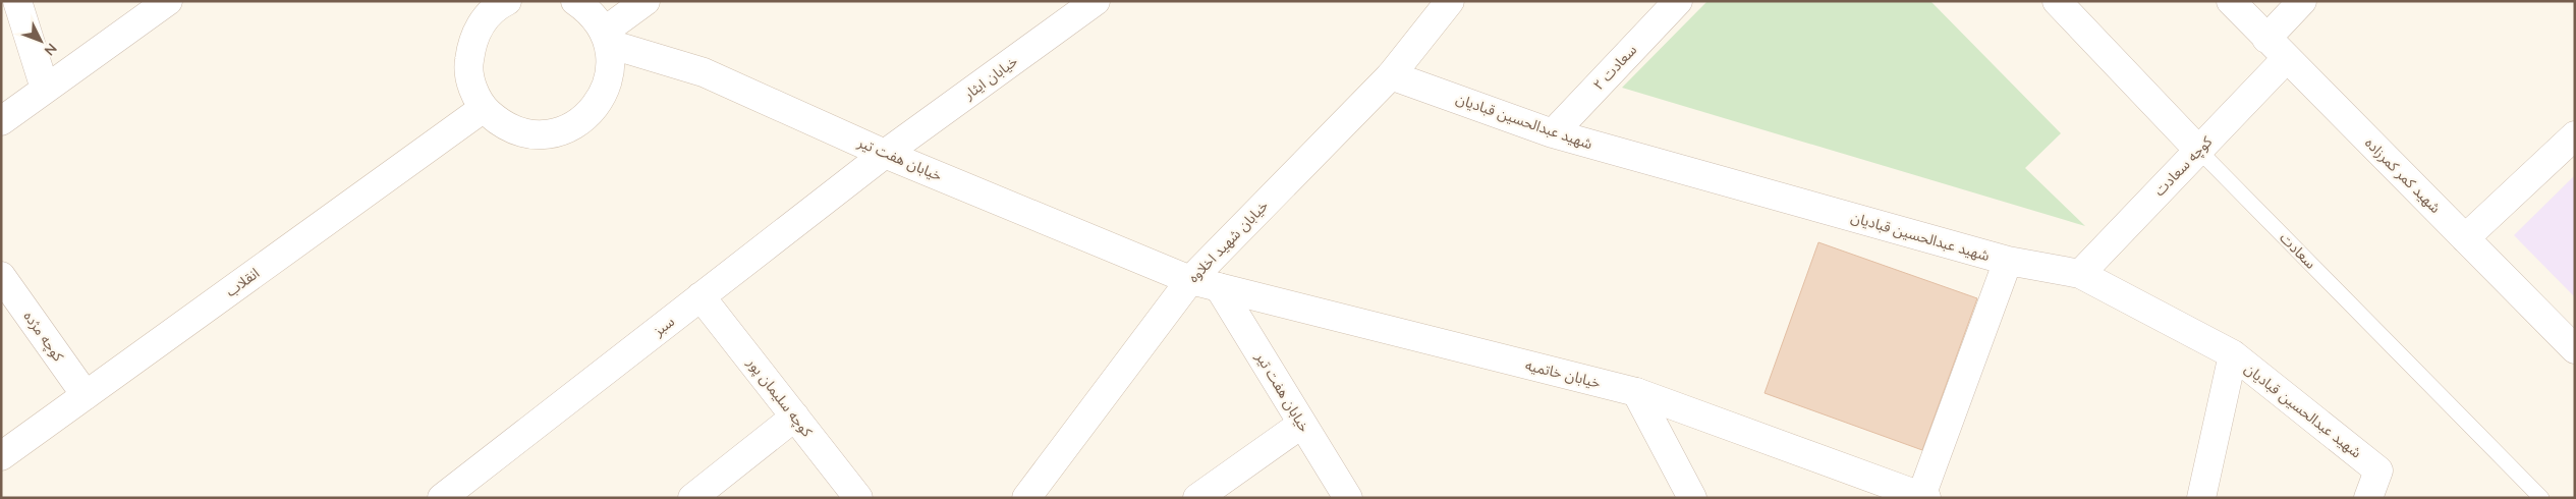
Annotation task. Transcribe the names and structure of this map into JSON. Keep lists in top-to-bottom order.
{
  "streets": {
    "street": [
      "سعادت ۲",
      "خیابان ایثار",
      "شهید عبدالحسین قبادیان",
      "خیابان هفت تیر",
      "کوچه سعادت",
      "شهید کمر کمرزاده",
      "خیابان شهید اخلاوه",
      "سعادت",
      "انقلاب",
      "سبز",
      "کوچه مژده",
      "خیابان خاتمیه",
      "کوچه سلیمان پور"
    ]
  },
  "crossings": [
    ["سعادت ۲", "شهید عبدالحسین قبادیان"],
    ["خیابان ایثار", "خیابان هفت تیر"],
    ["خیابان ایثار", "سبز"],
    ["شهید عبدالحسین قبادیان", "کوچه سعادت"],
    ["شهید عبدالحسین قبادیان", "خیابان شهید اخلاوه"],
    ["خیابان هفت تیر", "خیابان شهید اخلاوه"],
    ["خیابان هفت تیر", "سبز"],
    ["خیابان هفت تیر", "خیابان خاتمیه"],
    ["کوچه سعادت", "شهید کمر کمرزاده"],
    ["کوچه سعادت", "سعادت"],
    ["خیابان شهید اخلاوه", "خیابان خاتمیه"],
    ["انقلاب", "کوچه مژده"],
    ["سبز", "کوچه سلیمان پور"]
  ],
  "north": "bottom right"
}
